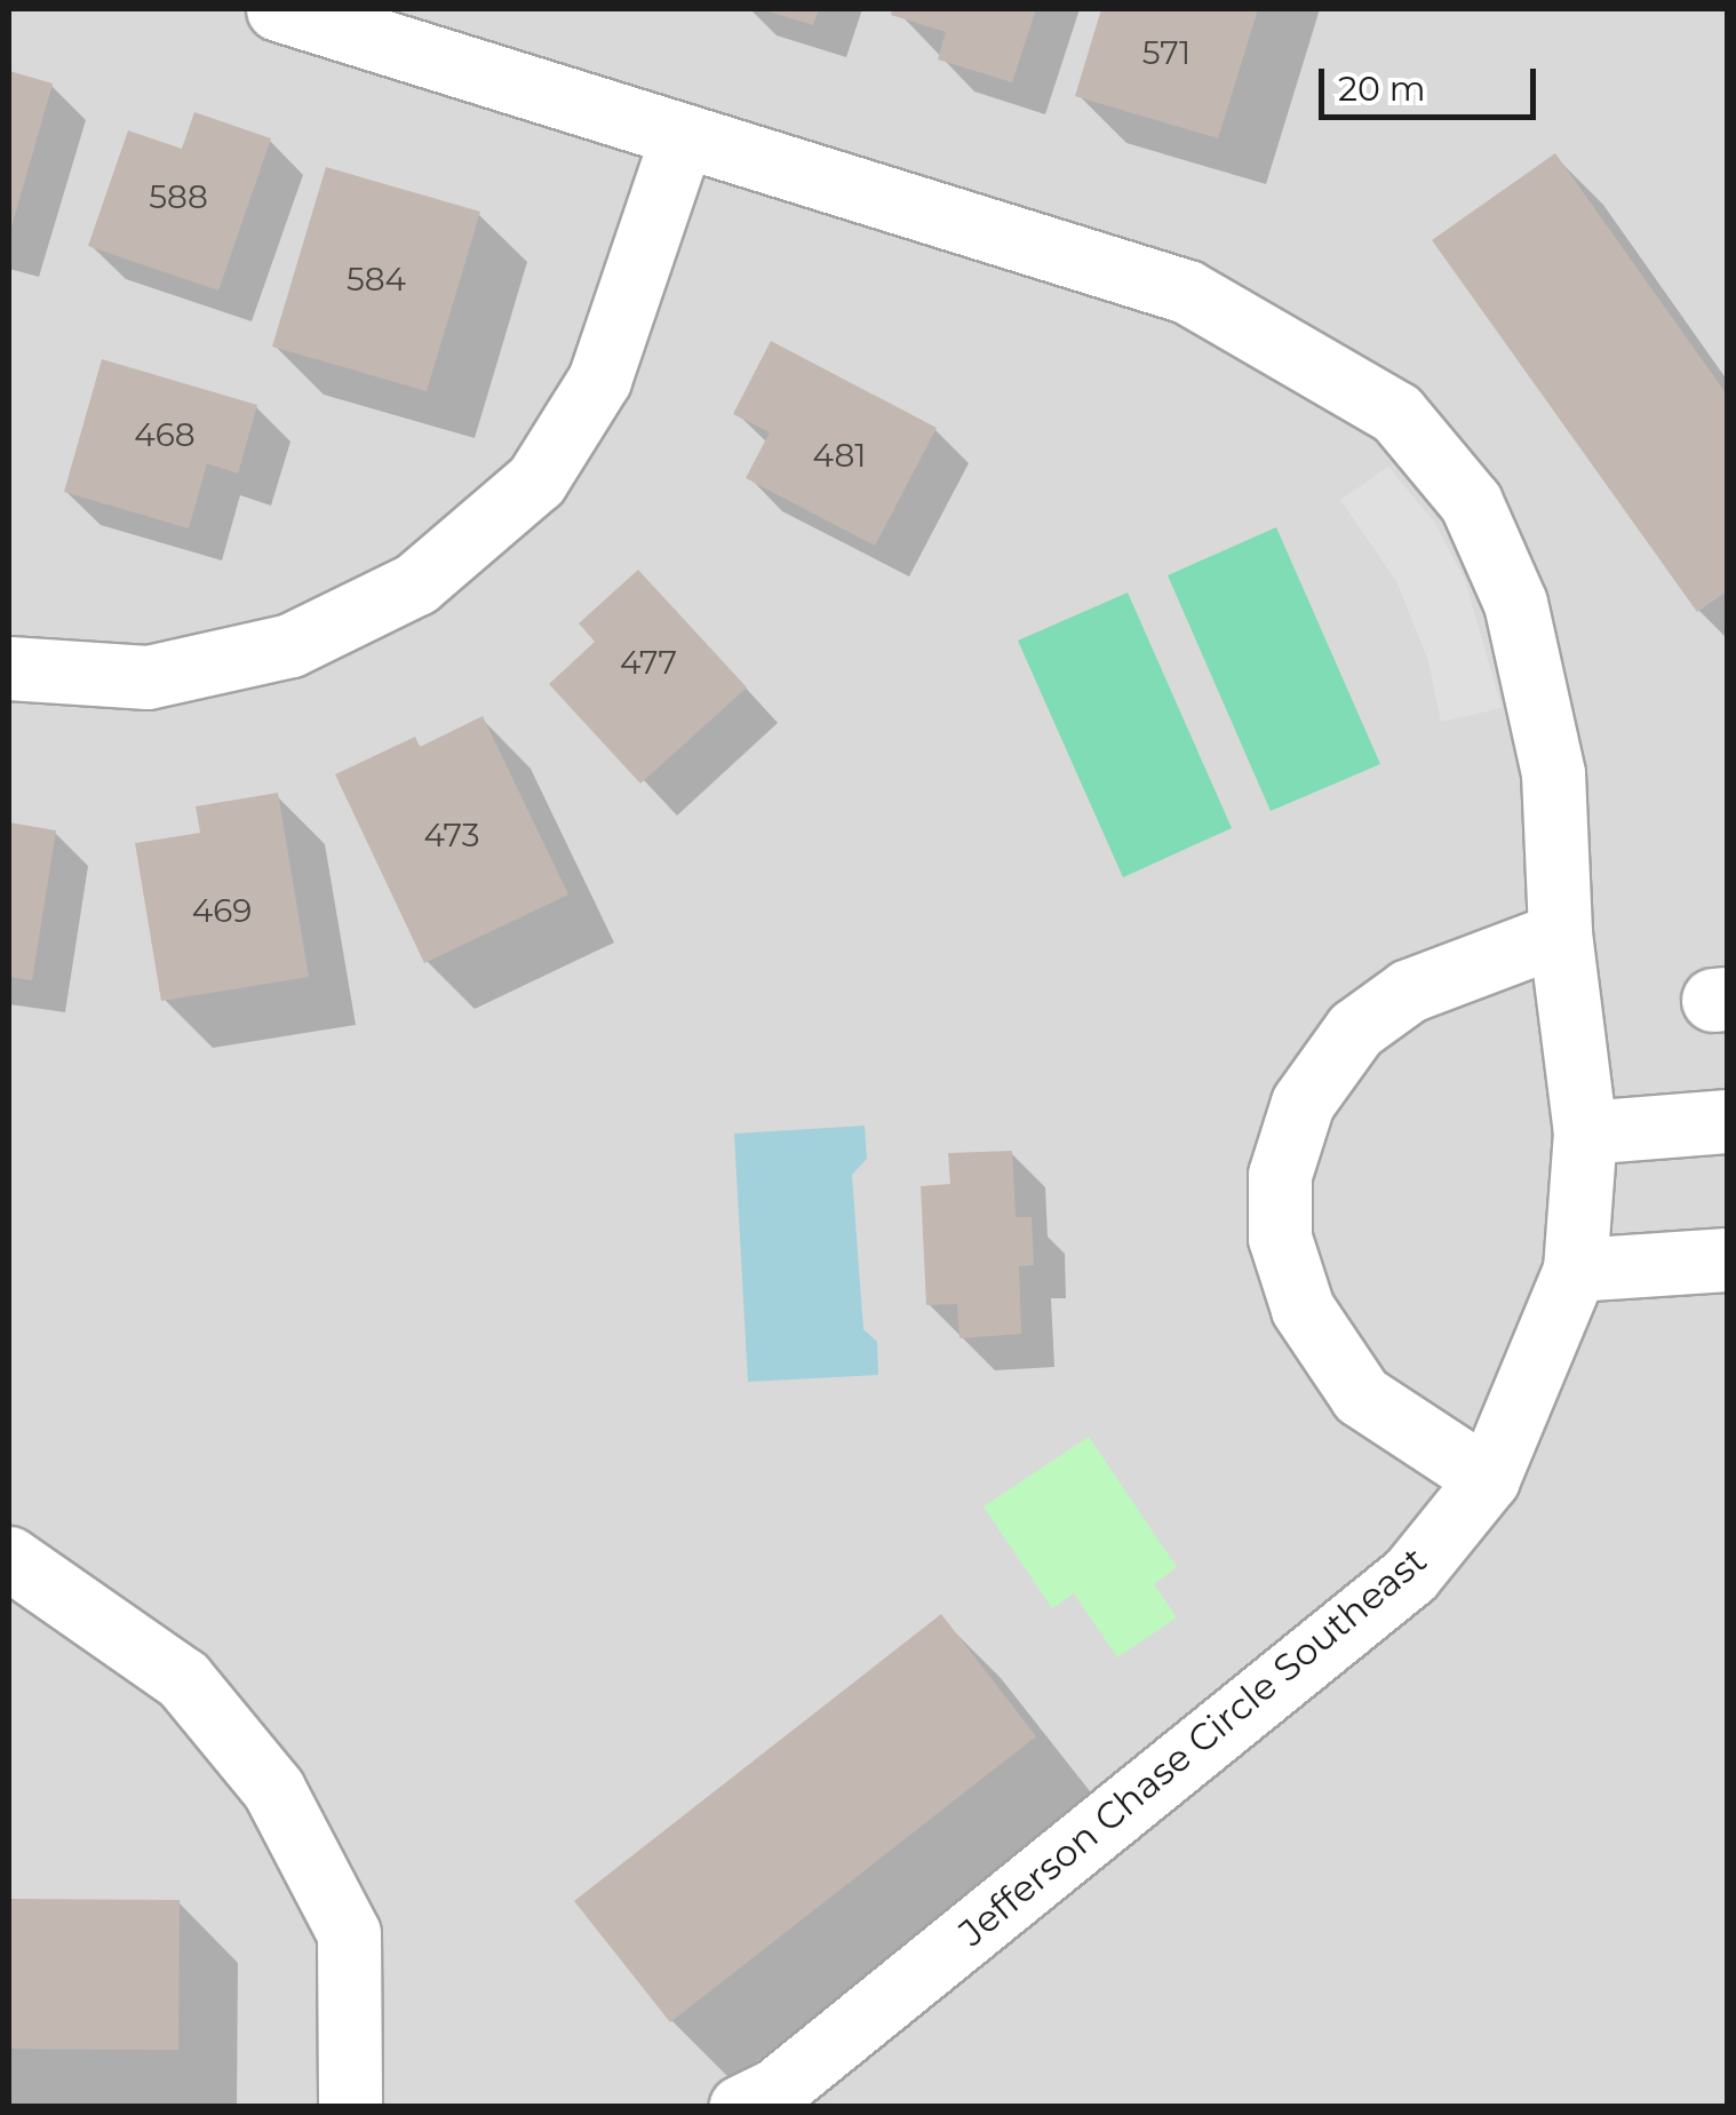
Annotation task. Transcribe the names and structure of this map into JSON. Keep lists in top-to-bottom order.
{
  "streets": {
    "street": ["Jefferson Chase Circle Southeast"]
  },
  "house_numbers": [
    "571",
    "588",
    "584",
    "468",
    "481",
    "477",
    "473",
    "469"
  ],
  "scale_bar": "20 m"
}
